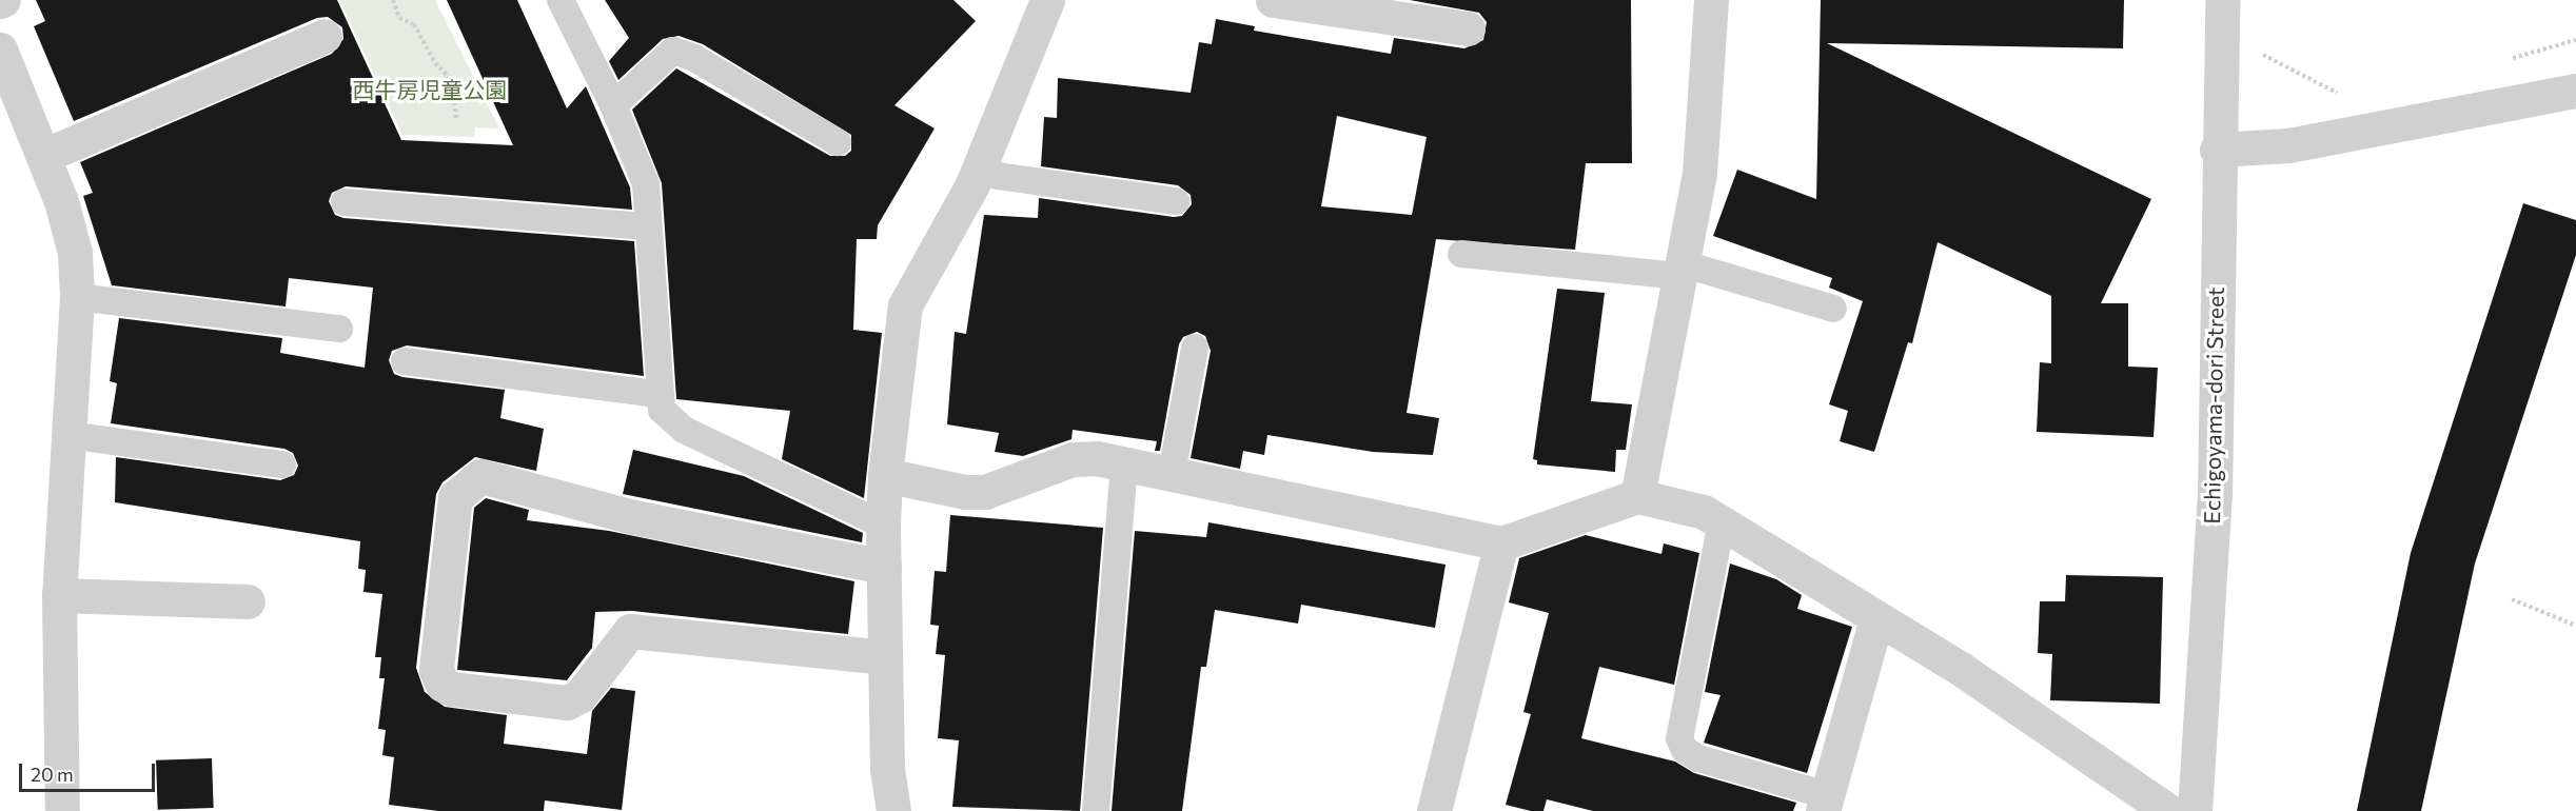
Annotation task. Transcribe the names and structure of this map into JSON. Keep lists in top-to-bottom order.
{
  "streets": {
    "street": ["Echigoyama-dori Street"]
  },
  "parks": ["西牛房児童公園"],
  "scale_bar": "20 m"
}
